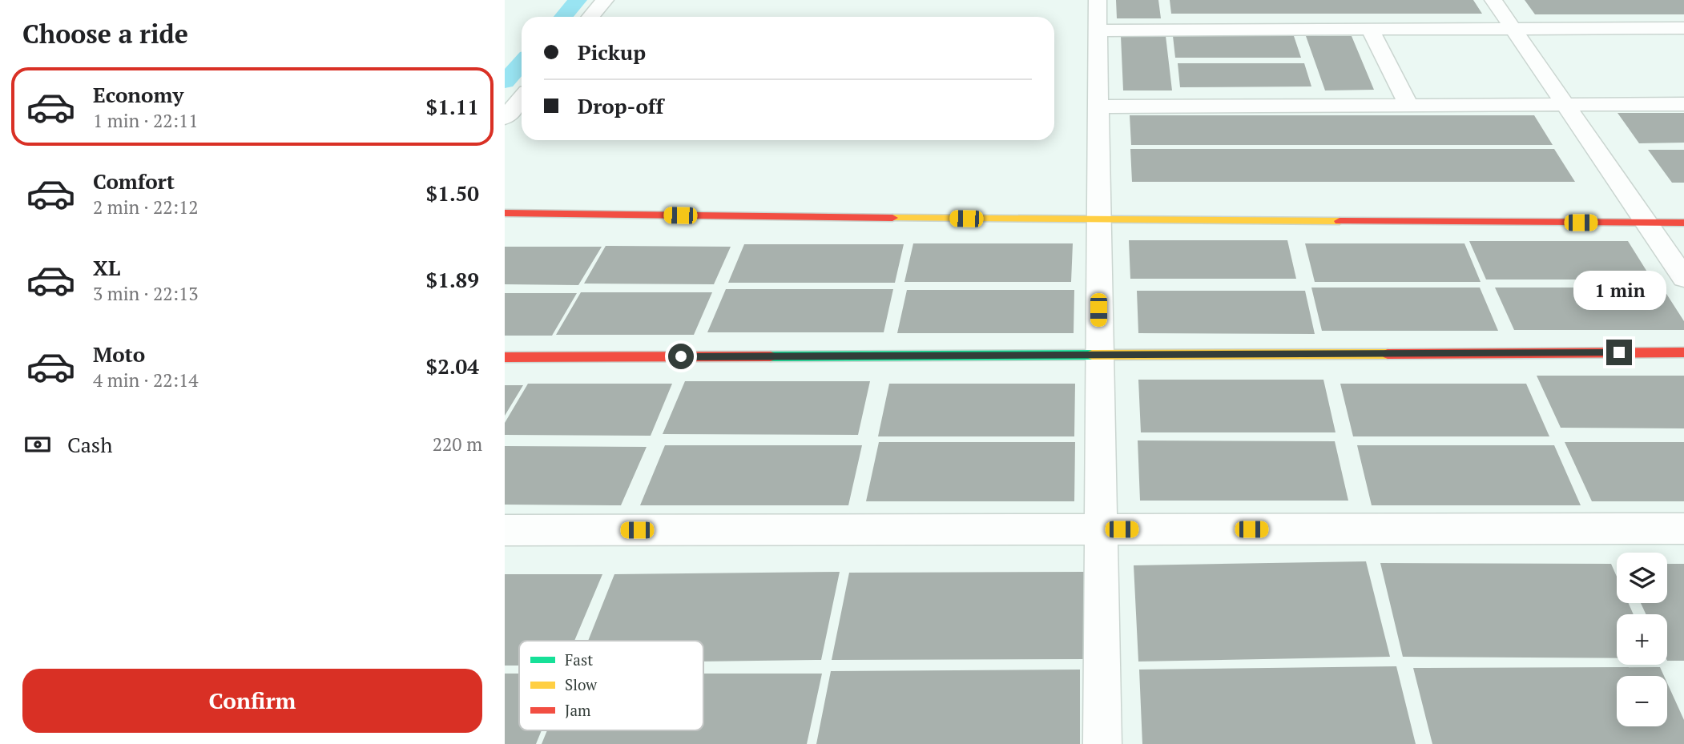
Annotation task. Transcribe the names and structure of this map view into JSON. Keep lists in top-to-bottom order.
{
  "legend": ["Fast", "Slow", "Jam"],
  "page": {
    "heading": "Choose a ride",
    "banner": ["Pickup", "Drop-off"],
    "list": [
      {
        "name": "Economy",
        "note": "1 min · 22:11",
        "value": "$1.11"
      },
      {
        "name": "Comfort",
        "note": "2 min · 22:12",
        "value": "$1.50"
      },
      {
        "name": "XL",
        "note": "3 min · 22:13",
        "value": "$1.89"
      },
      {
        "name": "Moto",
        "note": "4 min · 22:14",
        "value": "$2.04"
      }
    ],
    "bubble": "1 min",
    "pay": ["Cash", "220 m"],
    "map_buttons": ["+", "−"],
    "buttons": "Confirm"
  }
}
